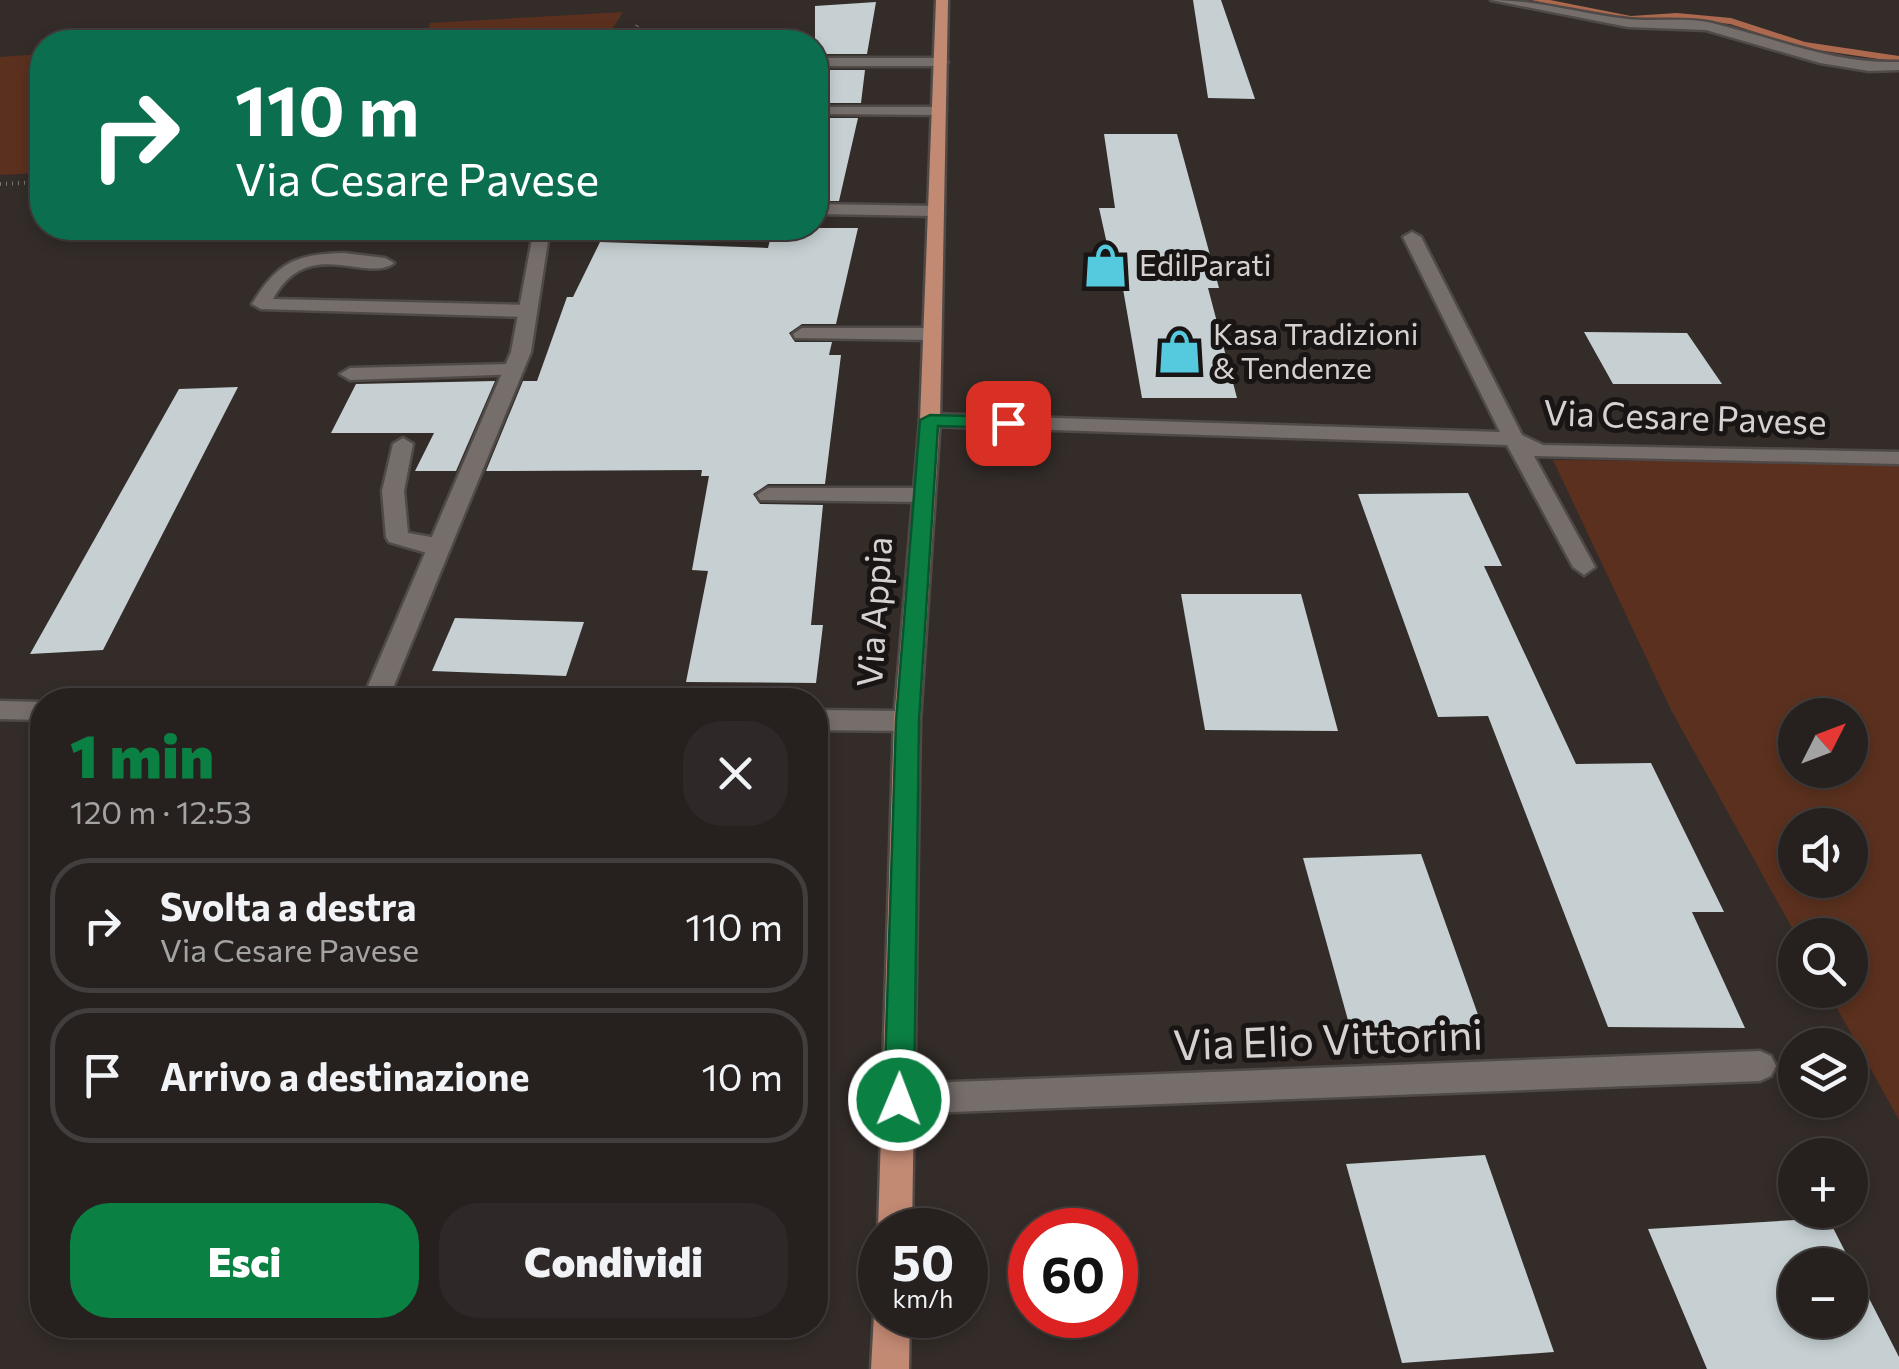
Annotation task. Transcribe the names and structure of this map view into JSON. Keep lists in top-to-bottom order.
{
  "streets": {
    "main road": ["Via Appia"],
    "street": ["Via Cesare Pavese", "Via Elio Vittorini"]
  },
  "crossings": [
    ["Via Cesare Pavese", "Via Appia"],
    ["Via Appia", "Via Elio Vittorini"]
  ],
  "places": {
    "shop": ["EdilParati", "Kasa Tradizioni & Tendenze"]
  },
  "north": "top right",
  "page": {
    "turn": ["110 m", "Via Cesare Pavese"],
    "heading": ["1 min", "120 m · 12:53"],
    "map_buttons": ["+", "−"],
    "list": [
      {
        "name": "Svolta a destra",
        "note": "Via Cesare Pavese",
        "value": "110 m"
      },
      {
        "name": "Arrivo a destinazione",
        "value": "10 m"
      }
    ],
    "buttons": ["Esci", "Condividi"],
    "speed": "50 km/h",
    "limit": "60"
  }
}
